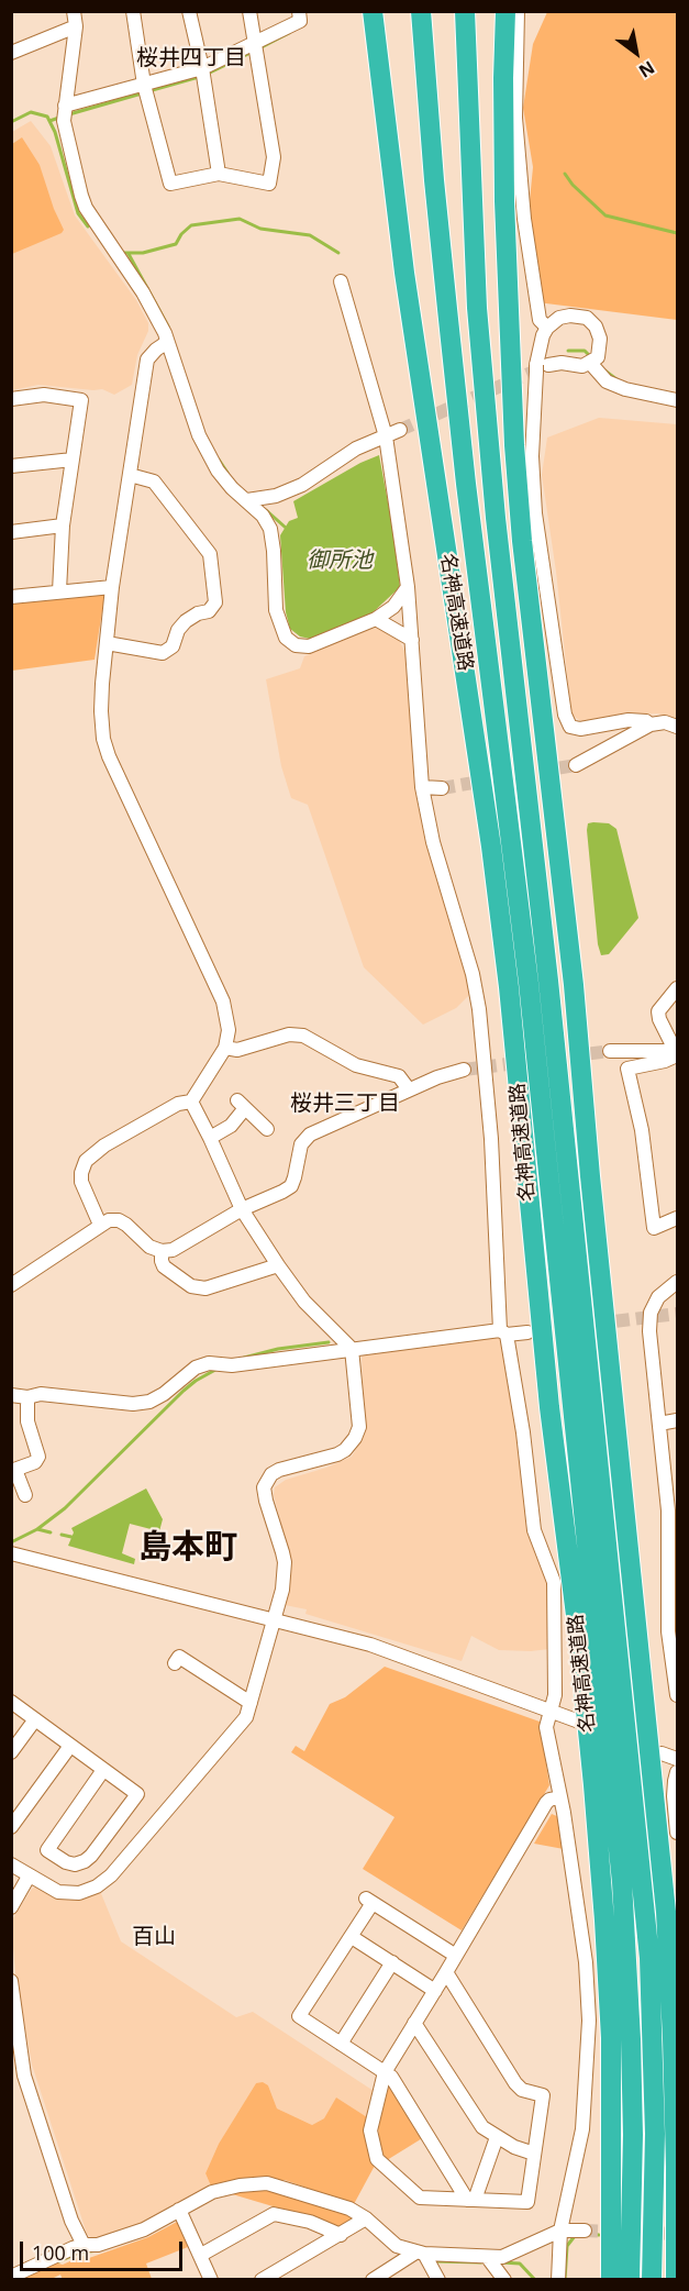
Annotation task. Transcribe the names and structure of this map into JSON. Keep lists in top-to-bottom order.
{
  "streets": {
    "highway": ["名神高速道路"]
  },
  "districts": [
    "桜井四丁目",
    "桜井三丁目",
    "島本町",
    "百山"
  ],
  "water": ["御所池"],
  "scale_bar": "100 m",
  "north": "bottom right"
}
